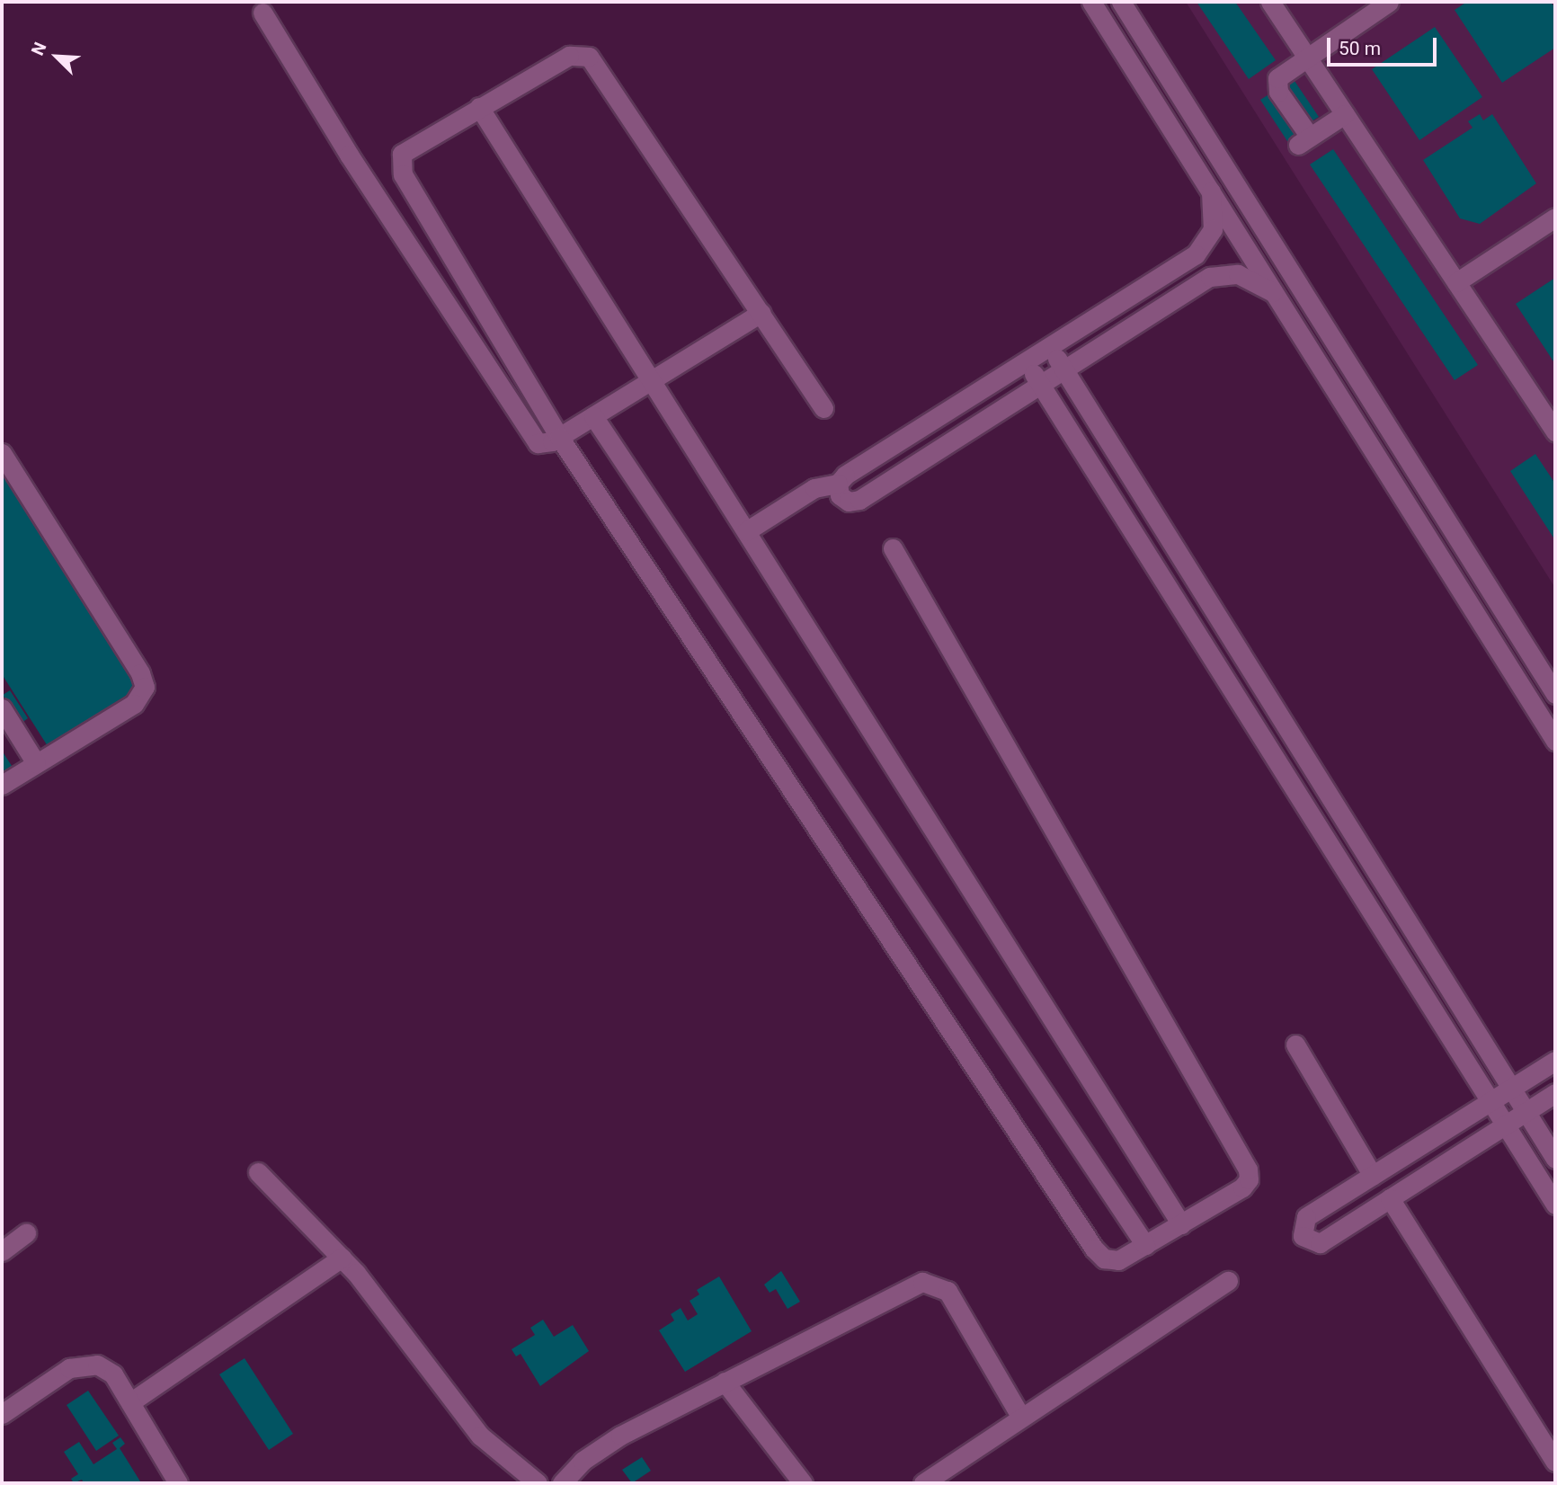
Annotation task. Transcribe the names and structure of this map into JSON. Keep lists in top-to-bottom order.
{
  "scale_bar": "50 m",
  "north": "top left"
}
